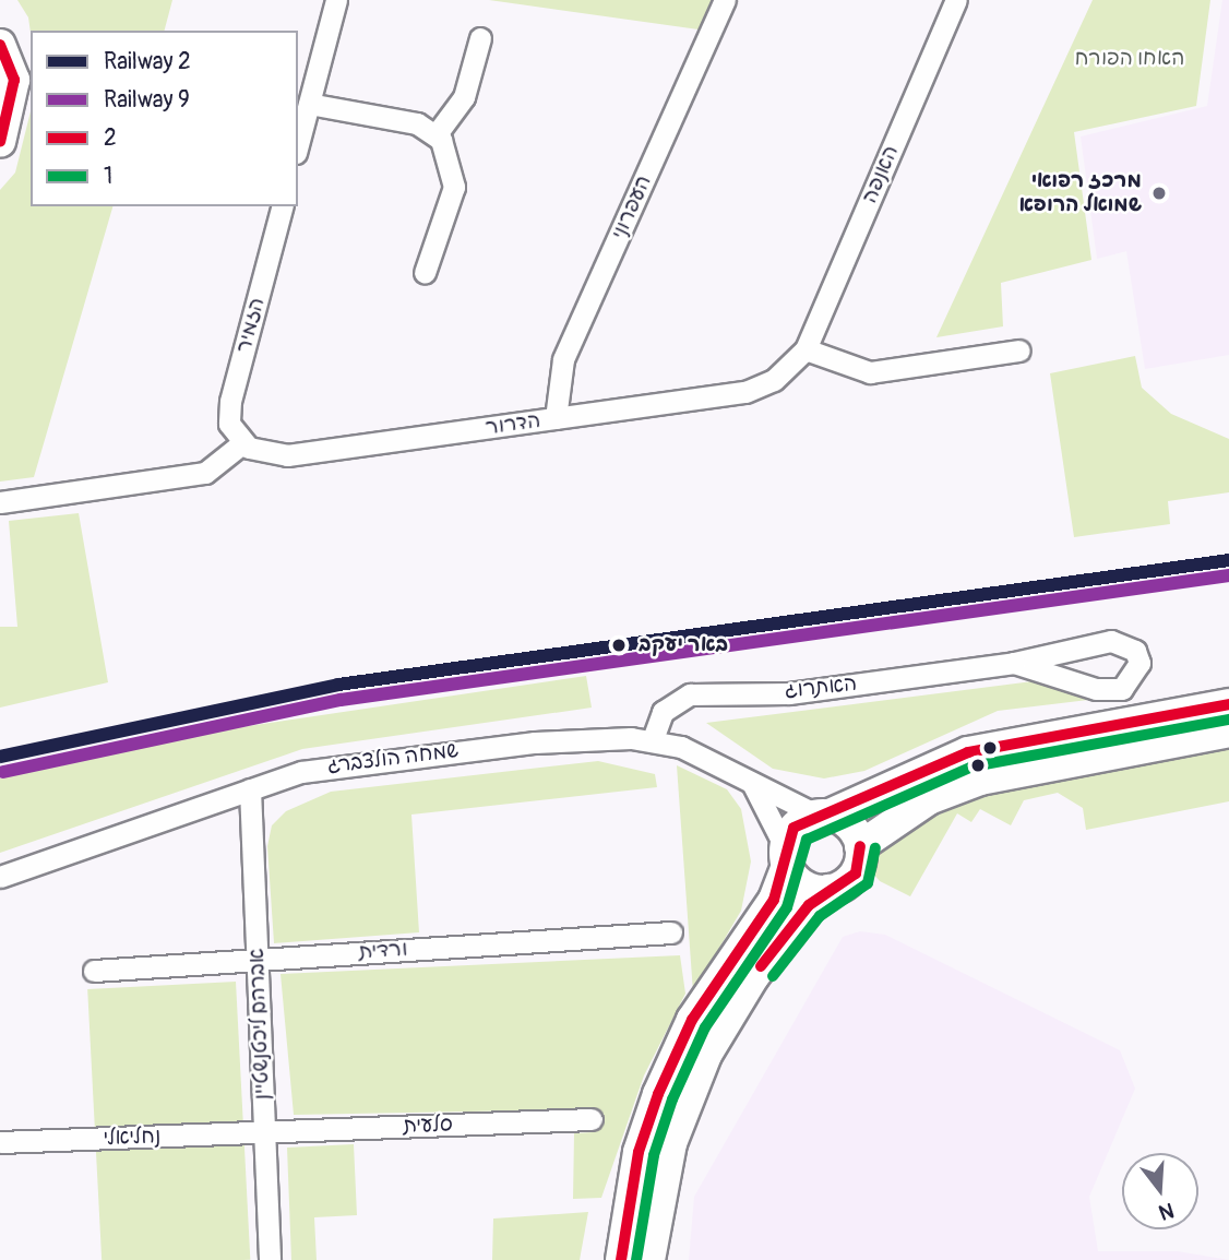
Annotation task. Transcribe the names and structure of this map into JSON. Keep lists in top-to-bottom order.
{
  "streets": {
    "street": [
      "האנפה",
      "העפרוני",
      "הזמיר",
      "הדרור",
      "האתרוג",
      "שמחה הולצברג",
      "ורדית",
      "אברהם ליכטנשטיין",
      "סלעית",
      "נחליאלי"
    ]
  },
  "crossings": [
    ["האנפה", "הדרור"],
    ["העפרוני", "הדרור"],
    ["הזמיר", "הדרור"],
    ["האתרוג", "שמחה הולצברג"],
    ["שמחה הולצברג", "אברהם ליכטנשטיין"],
    ["ורדית", "אברהם ליכטנשטיין"],
    ["אברהם ליכטנשטיין", "סלעית"],
    ["אברהם ליכטנשטיין", "נחליאלי"],
    ["סלעית", "נחליאלי"]
  ],
  "parks": ["האחו הפורח"],
  "places": ["מרכז רפואי שמואל הרופא", "באר יעקב"],
  "lines": [
    "transit line 2",
    "rail line 2",
    "rail line 9",
    "transit line 1"
  ],
  "legend": [
    "Railway 2",
    "Railway 9",
    "2",
    "1"
  ],
  "north": "bottom"
}
